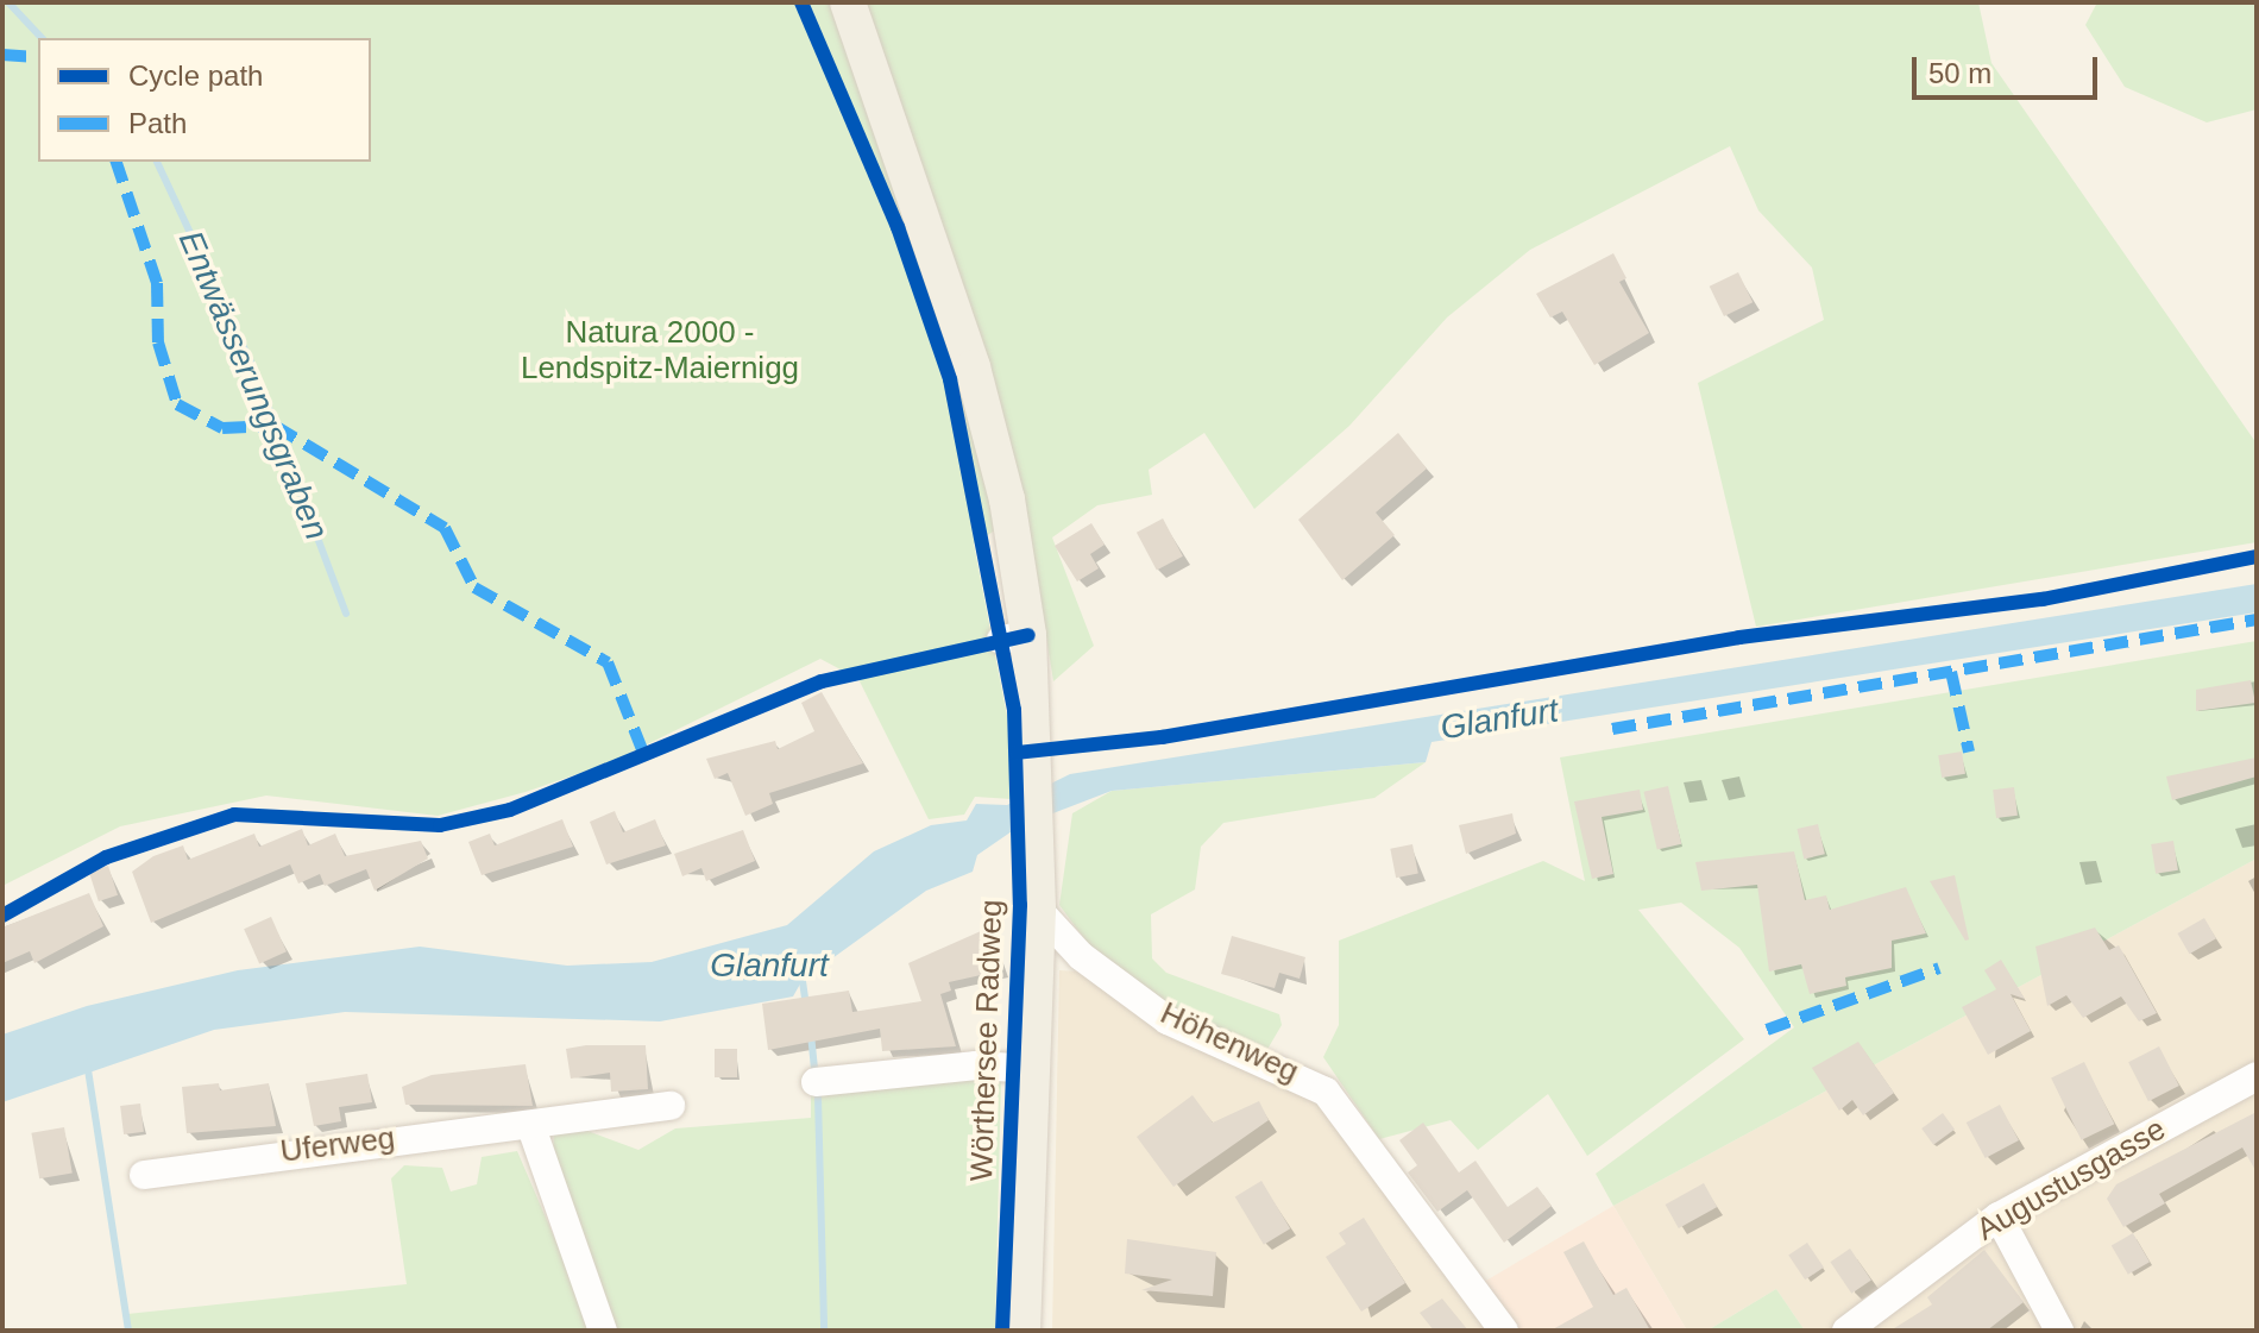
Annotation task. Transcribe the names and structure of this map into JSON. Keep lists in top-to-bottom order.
{
  "streets": {
    "street": ["Höhenweg", "Uferweg", "Augustusgasse"],
    "cycle path": ["Wörthersee Radweg"]
  },
  "water": ["Entwässerungsgraben", "Glanfurt"],
  "parks": ["Natura 2000 - Lendspitz-Maiernigg"],
  "legend": ["Cycle path", "Path"],
  "scale_bar": "50 m"
}
